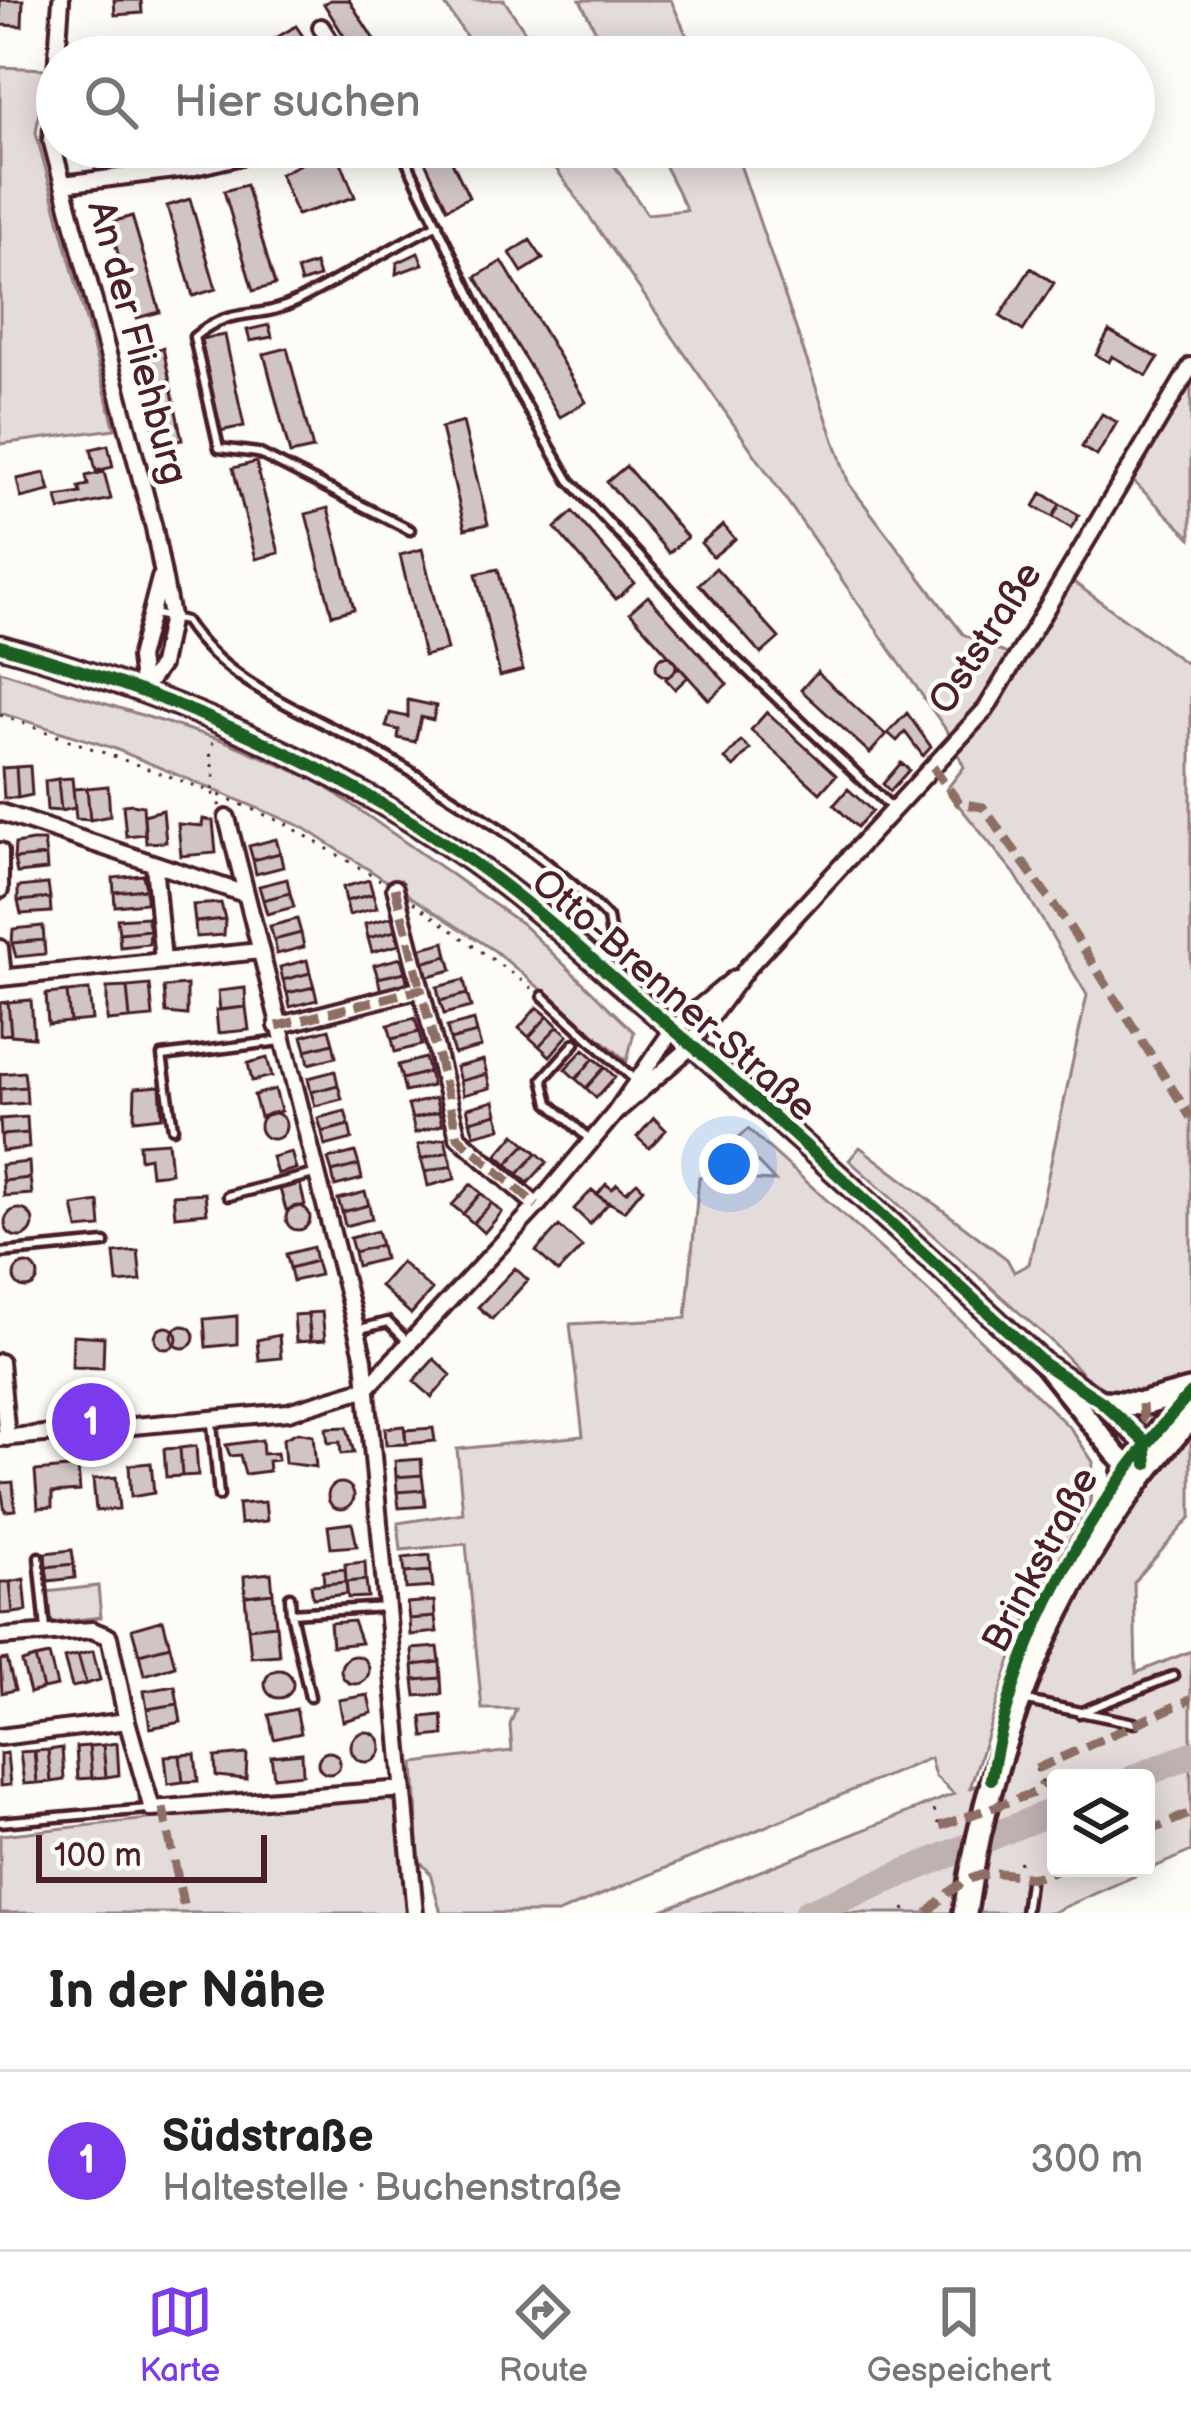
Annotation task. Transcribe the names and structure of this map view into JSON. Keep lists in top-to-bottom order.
{
  "streets": {
    "main road": ["Otto-Brenner-Straße", "Brinkstraße"],
    "street": ["An der Fliehburg", "Oststraße"]
  },
  "crossings": [
    ["An der Fliehburg", "Otto-Brenner-Straße"],
    ["Oststraße", "Otto-Brenner-Straße"],
    ["Otto-Brenner-Straße", "Brinkstraße"]
  ],
  "scale_bar": "100 m",
  "page": {
    "search": "Hier suchen",
    "pins": "1",
    "scale": "100 m",
    "heading": "In der Nähe",
    "list": [
      {
        "mark": "1",
        "name": "Südstraße",
        "note": "Haltestelle · Buchenstraße",
        "value": "300 m"
      }
    ],
    "nav": ["Karte", "Route", "Gespeichert"]
  }
}
